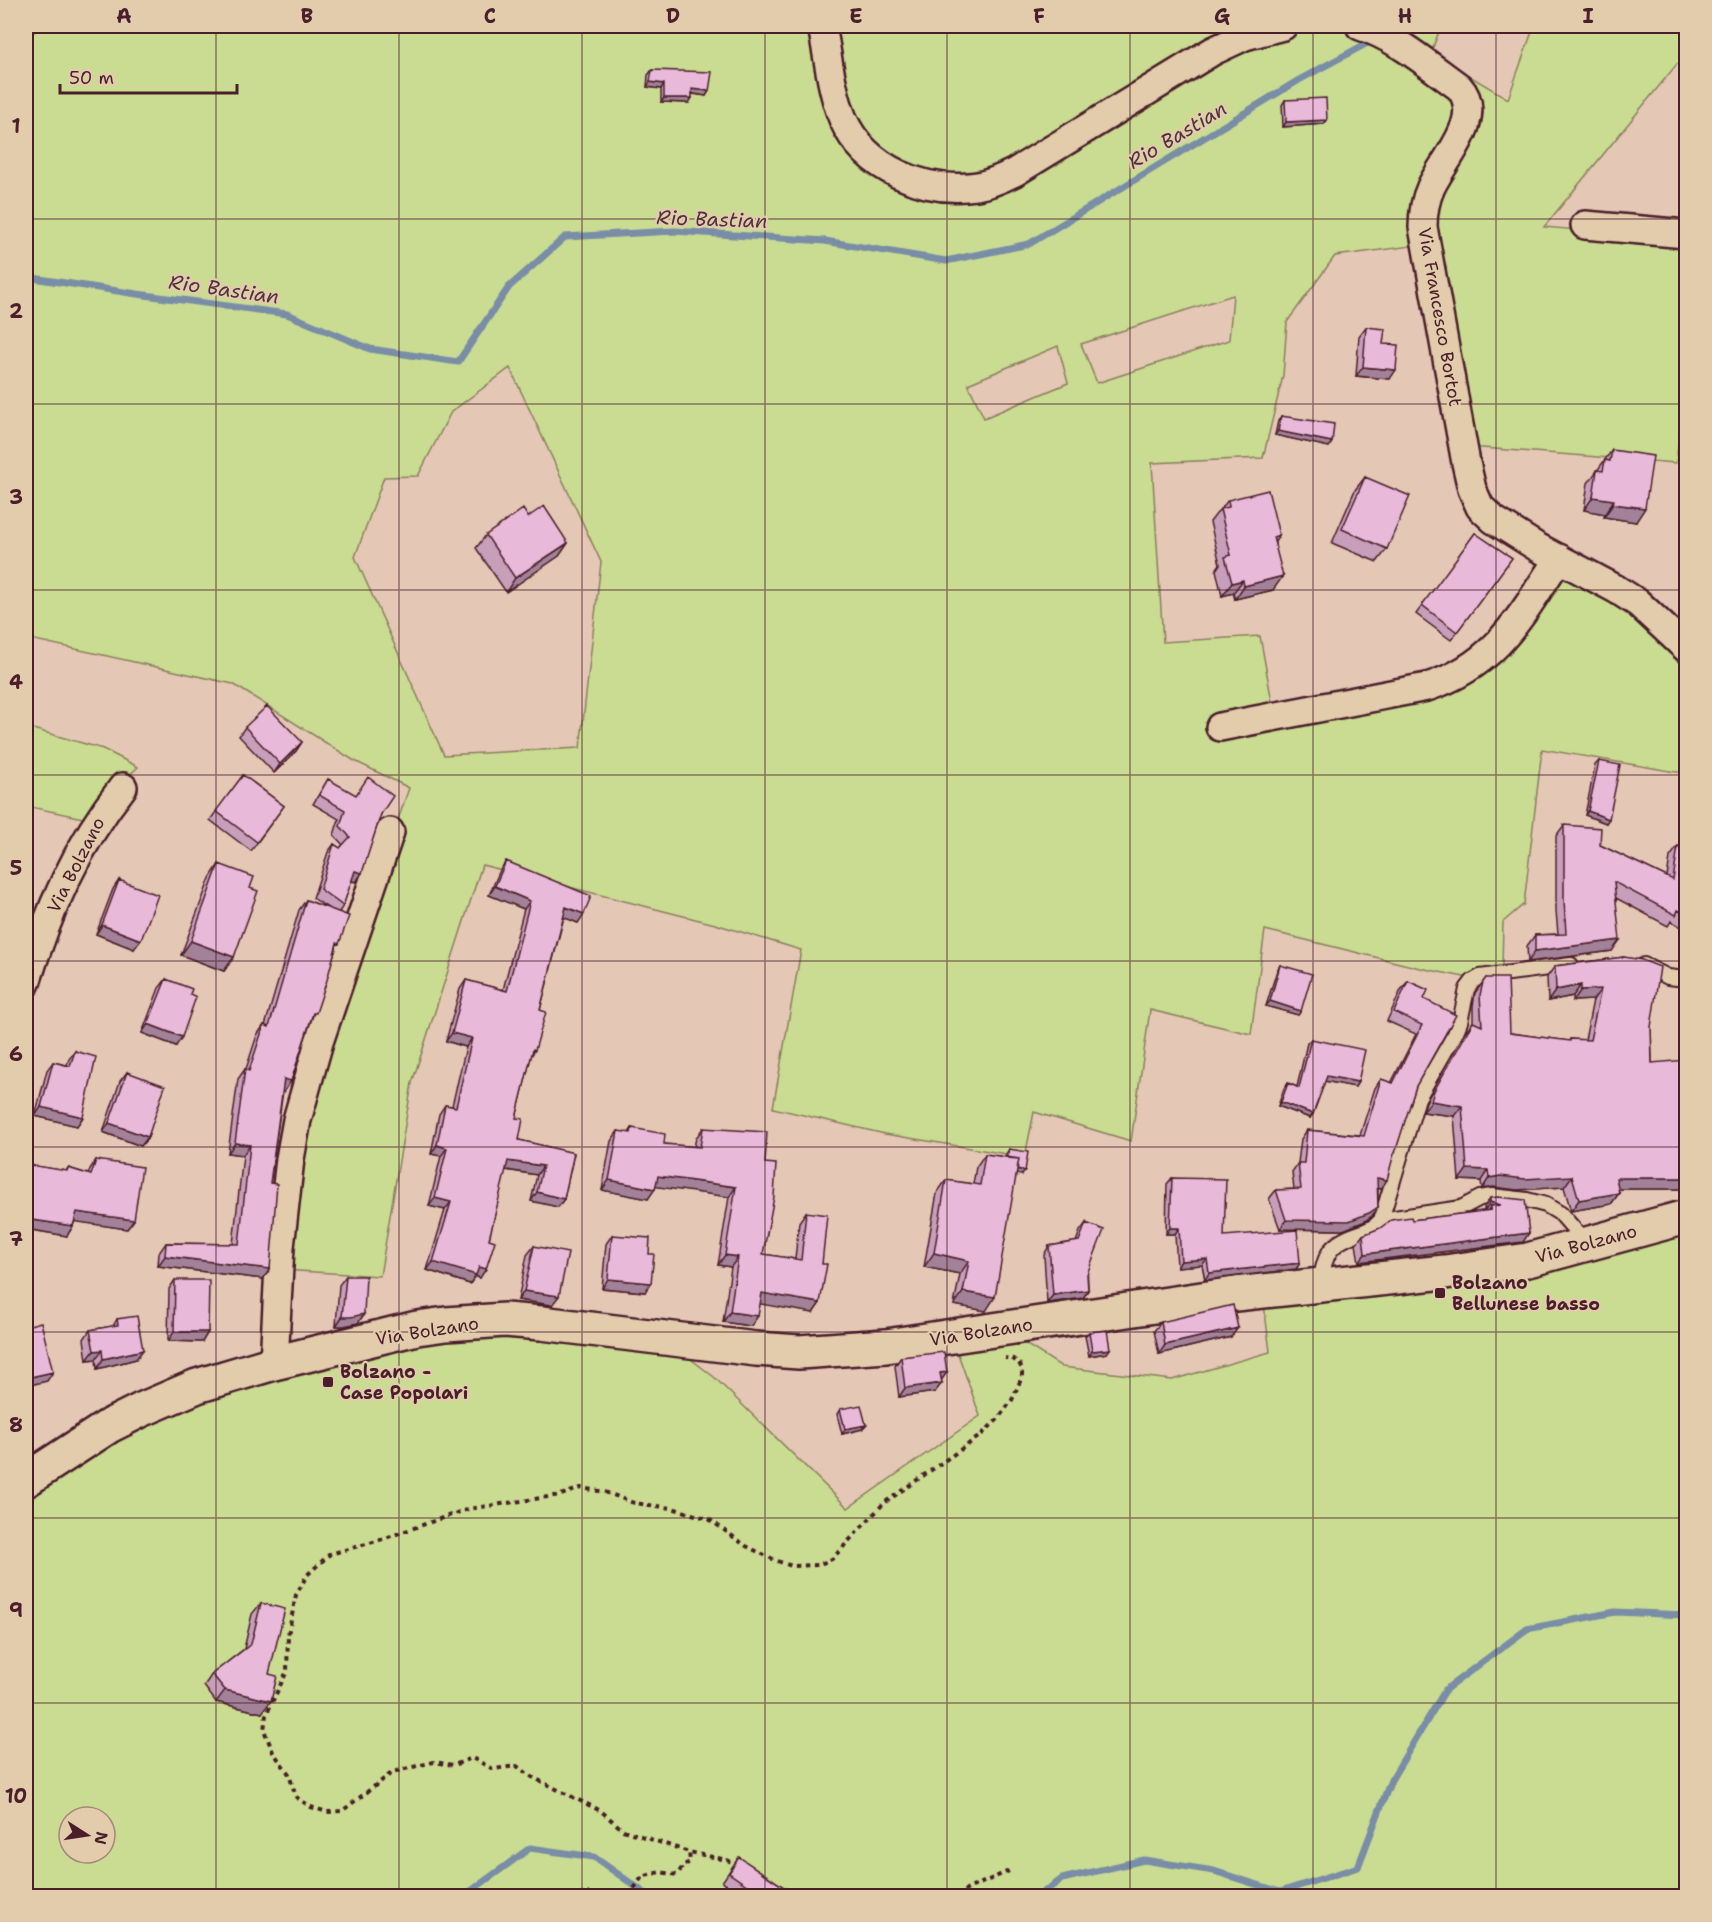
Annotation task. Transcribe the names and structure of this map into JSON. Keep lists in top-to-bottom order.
{
  "streets": {
    "street": ["Via Francesco Bortot", "Via Bolzano"]
  },
  "water": ["Rio Bastian"],
  "places": {
    "transit": ["Bolzano Bellunese basso", "Bolzano - Case Popolari"]
  },
  "scale_bar": "50 m",
  "north": "right",
  "grid": {
    "columns": [
      "A",
      "B",
      "C",
      "D",
      "E",
      "F",
      "G",
      "H",
      "I"
    ],
    "rows": [
      "1",
      "2",
      "3",
      "4",
      "5",
      "6",
      "7",
      "8",
      "9",
      "10"
    ]
  }
}
